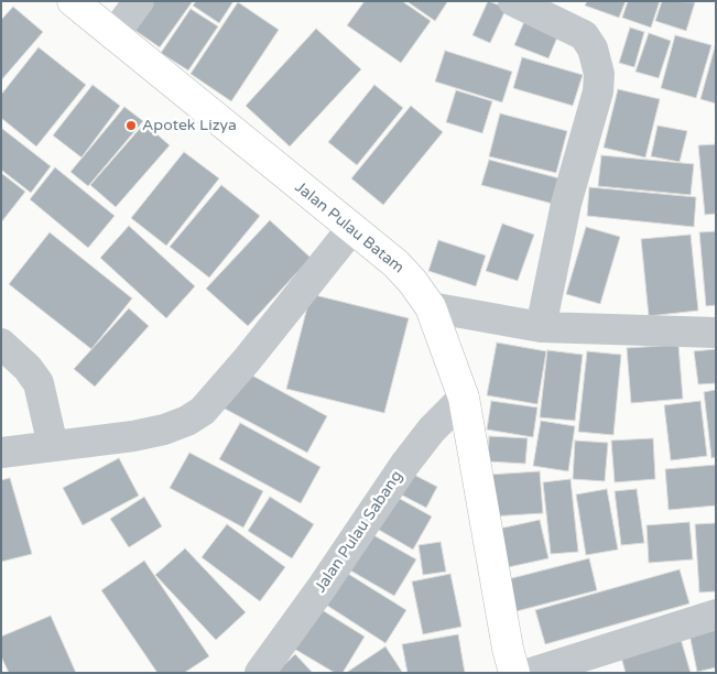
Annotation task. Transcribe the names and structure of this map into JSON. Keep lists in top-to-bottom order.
{
  "streets": {
    "highway": ["Jalan Pulau Batam"],
    "street": ["Jalan Pulau Sabang"]
  },
  "crossings": [
    ["Jalan Pulau Batam", "Jalan Pulau Sabang"]
  ],
  "places": ["Apotek Lizya"]
}
